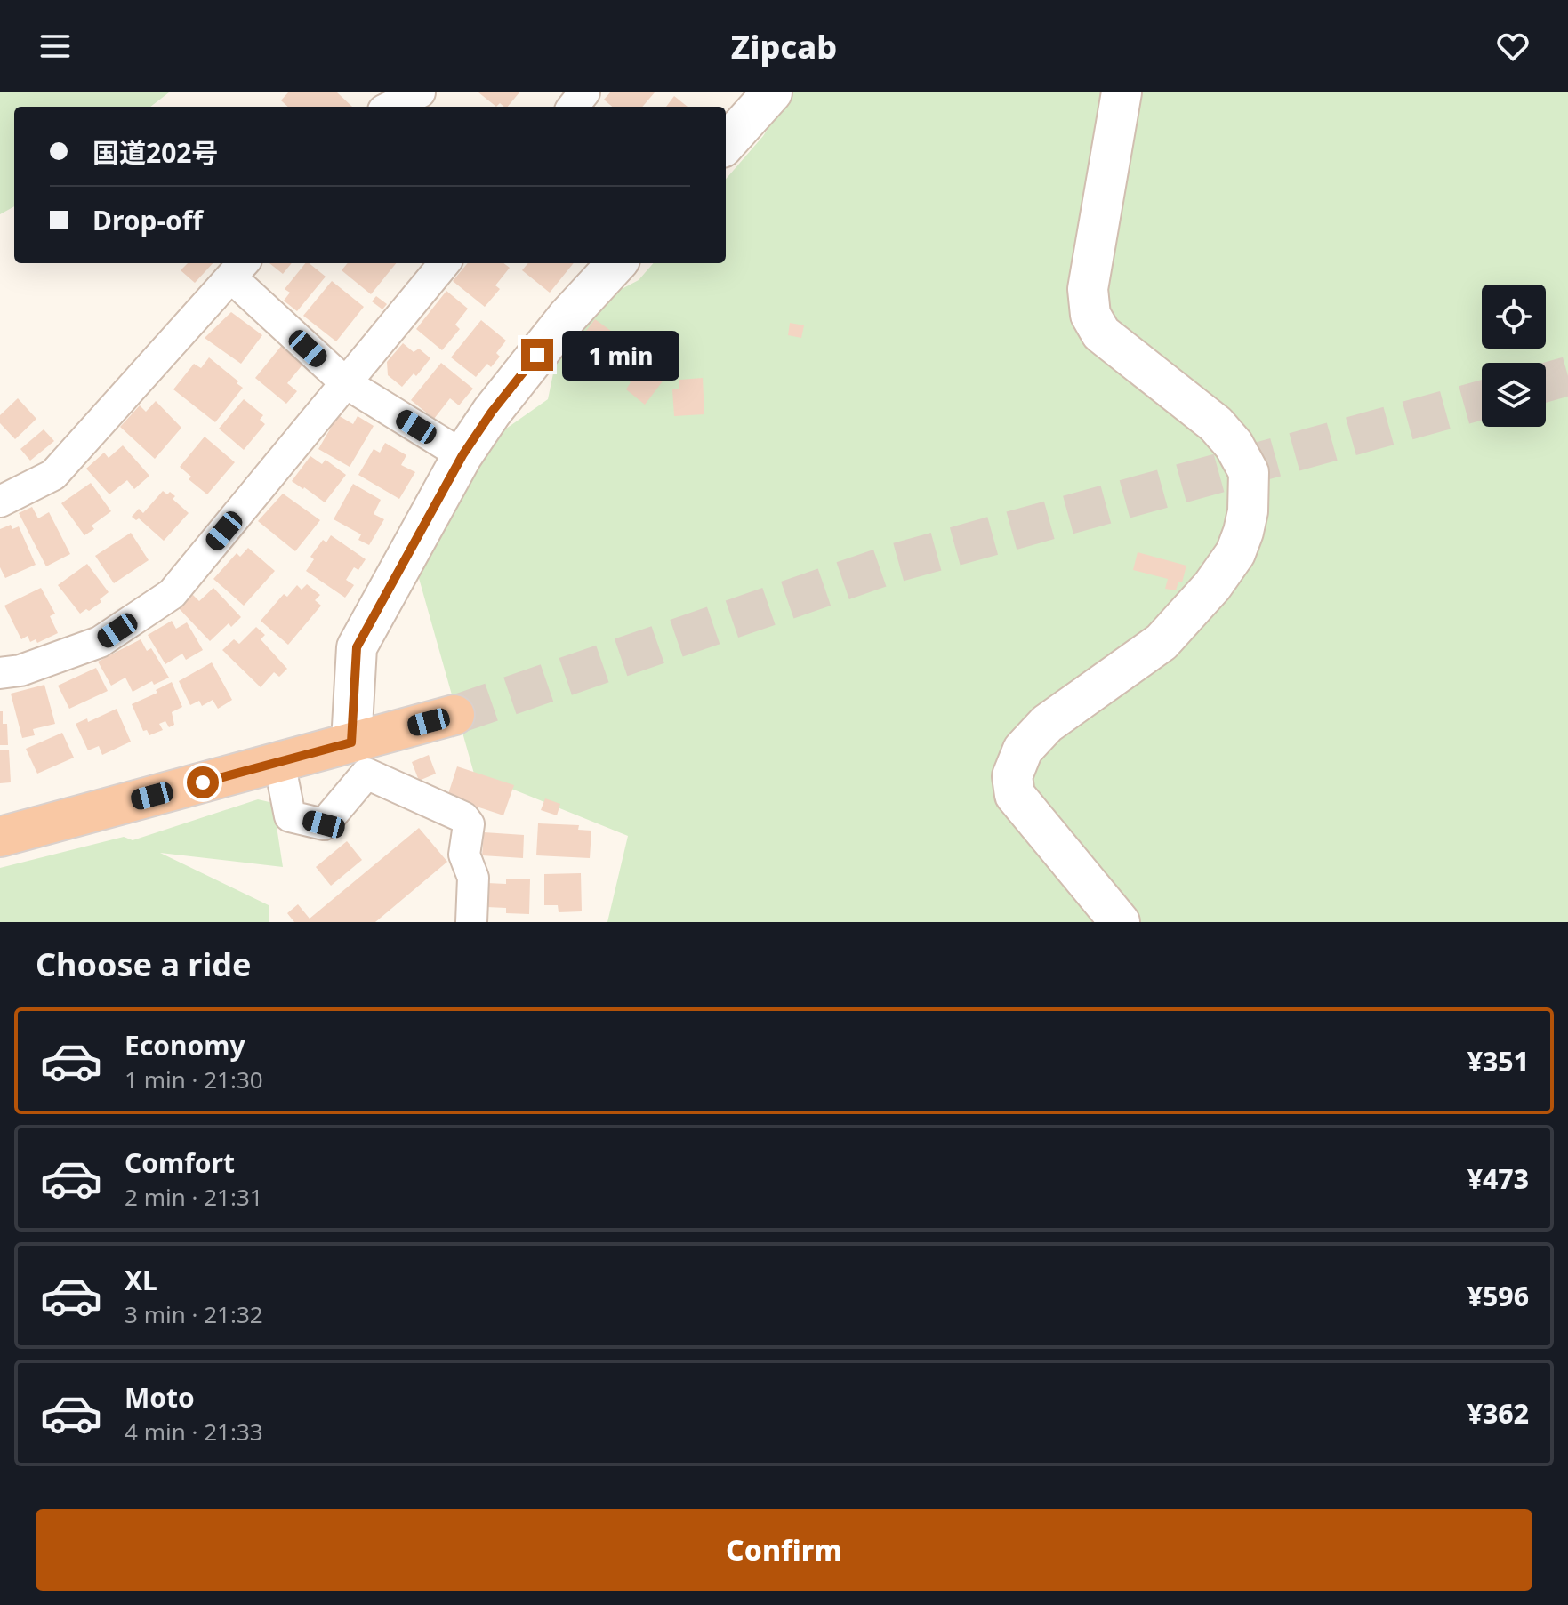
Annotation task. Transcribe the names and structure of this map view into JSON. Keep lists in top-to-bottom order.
{
  "page": {
    "header": "Zipcab",
    "banner": ["国道202号", "Drop-off"],
    "bubble": "1 min",
    "heading": "Choose a ride",
    "list": [
      {
        "name": "Economy",
        "note": "1 min · 21:30",
        "value": "¥351"
      },
      {
        "name": "Comfort",
        "note": "2 min · 21:31",
        "value": "¥473"
      },
      {
        "name": "XL",
        "note": "3 min · 21:32",
        "value": "¥596"
      },
      {
        "name": "Moto",
        "note": "4 min · 21:33",
        "value": "¥362"
      }
    ],
    "buttons": "Confirm"
  }
}
